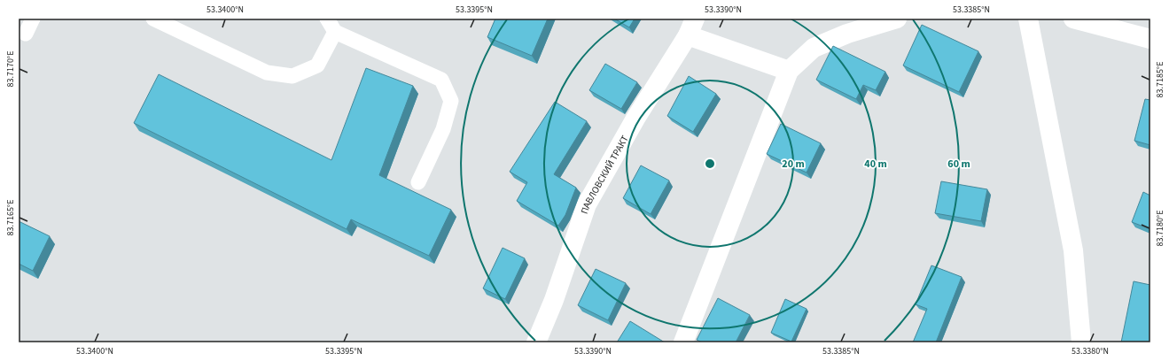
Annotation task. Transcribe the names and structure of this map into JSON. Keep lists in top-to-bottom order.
{
  "streets": {
    "street": ["ПАВЛОВСКИЙ ТРАКТ"]
  },
  "coordinates": [
    "53.3400°N",
    "53.3395°N",
    "53.3390°N",
    "53.3385°N",
    "83.7170°E",
    "83.7185°E",
    "83.7165°E",
    "83.7180°E",
    "53.3380°N"
  ],
  "rings": ["20 m", "40 m", "60 m"]
}
